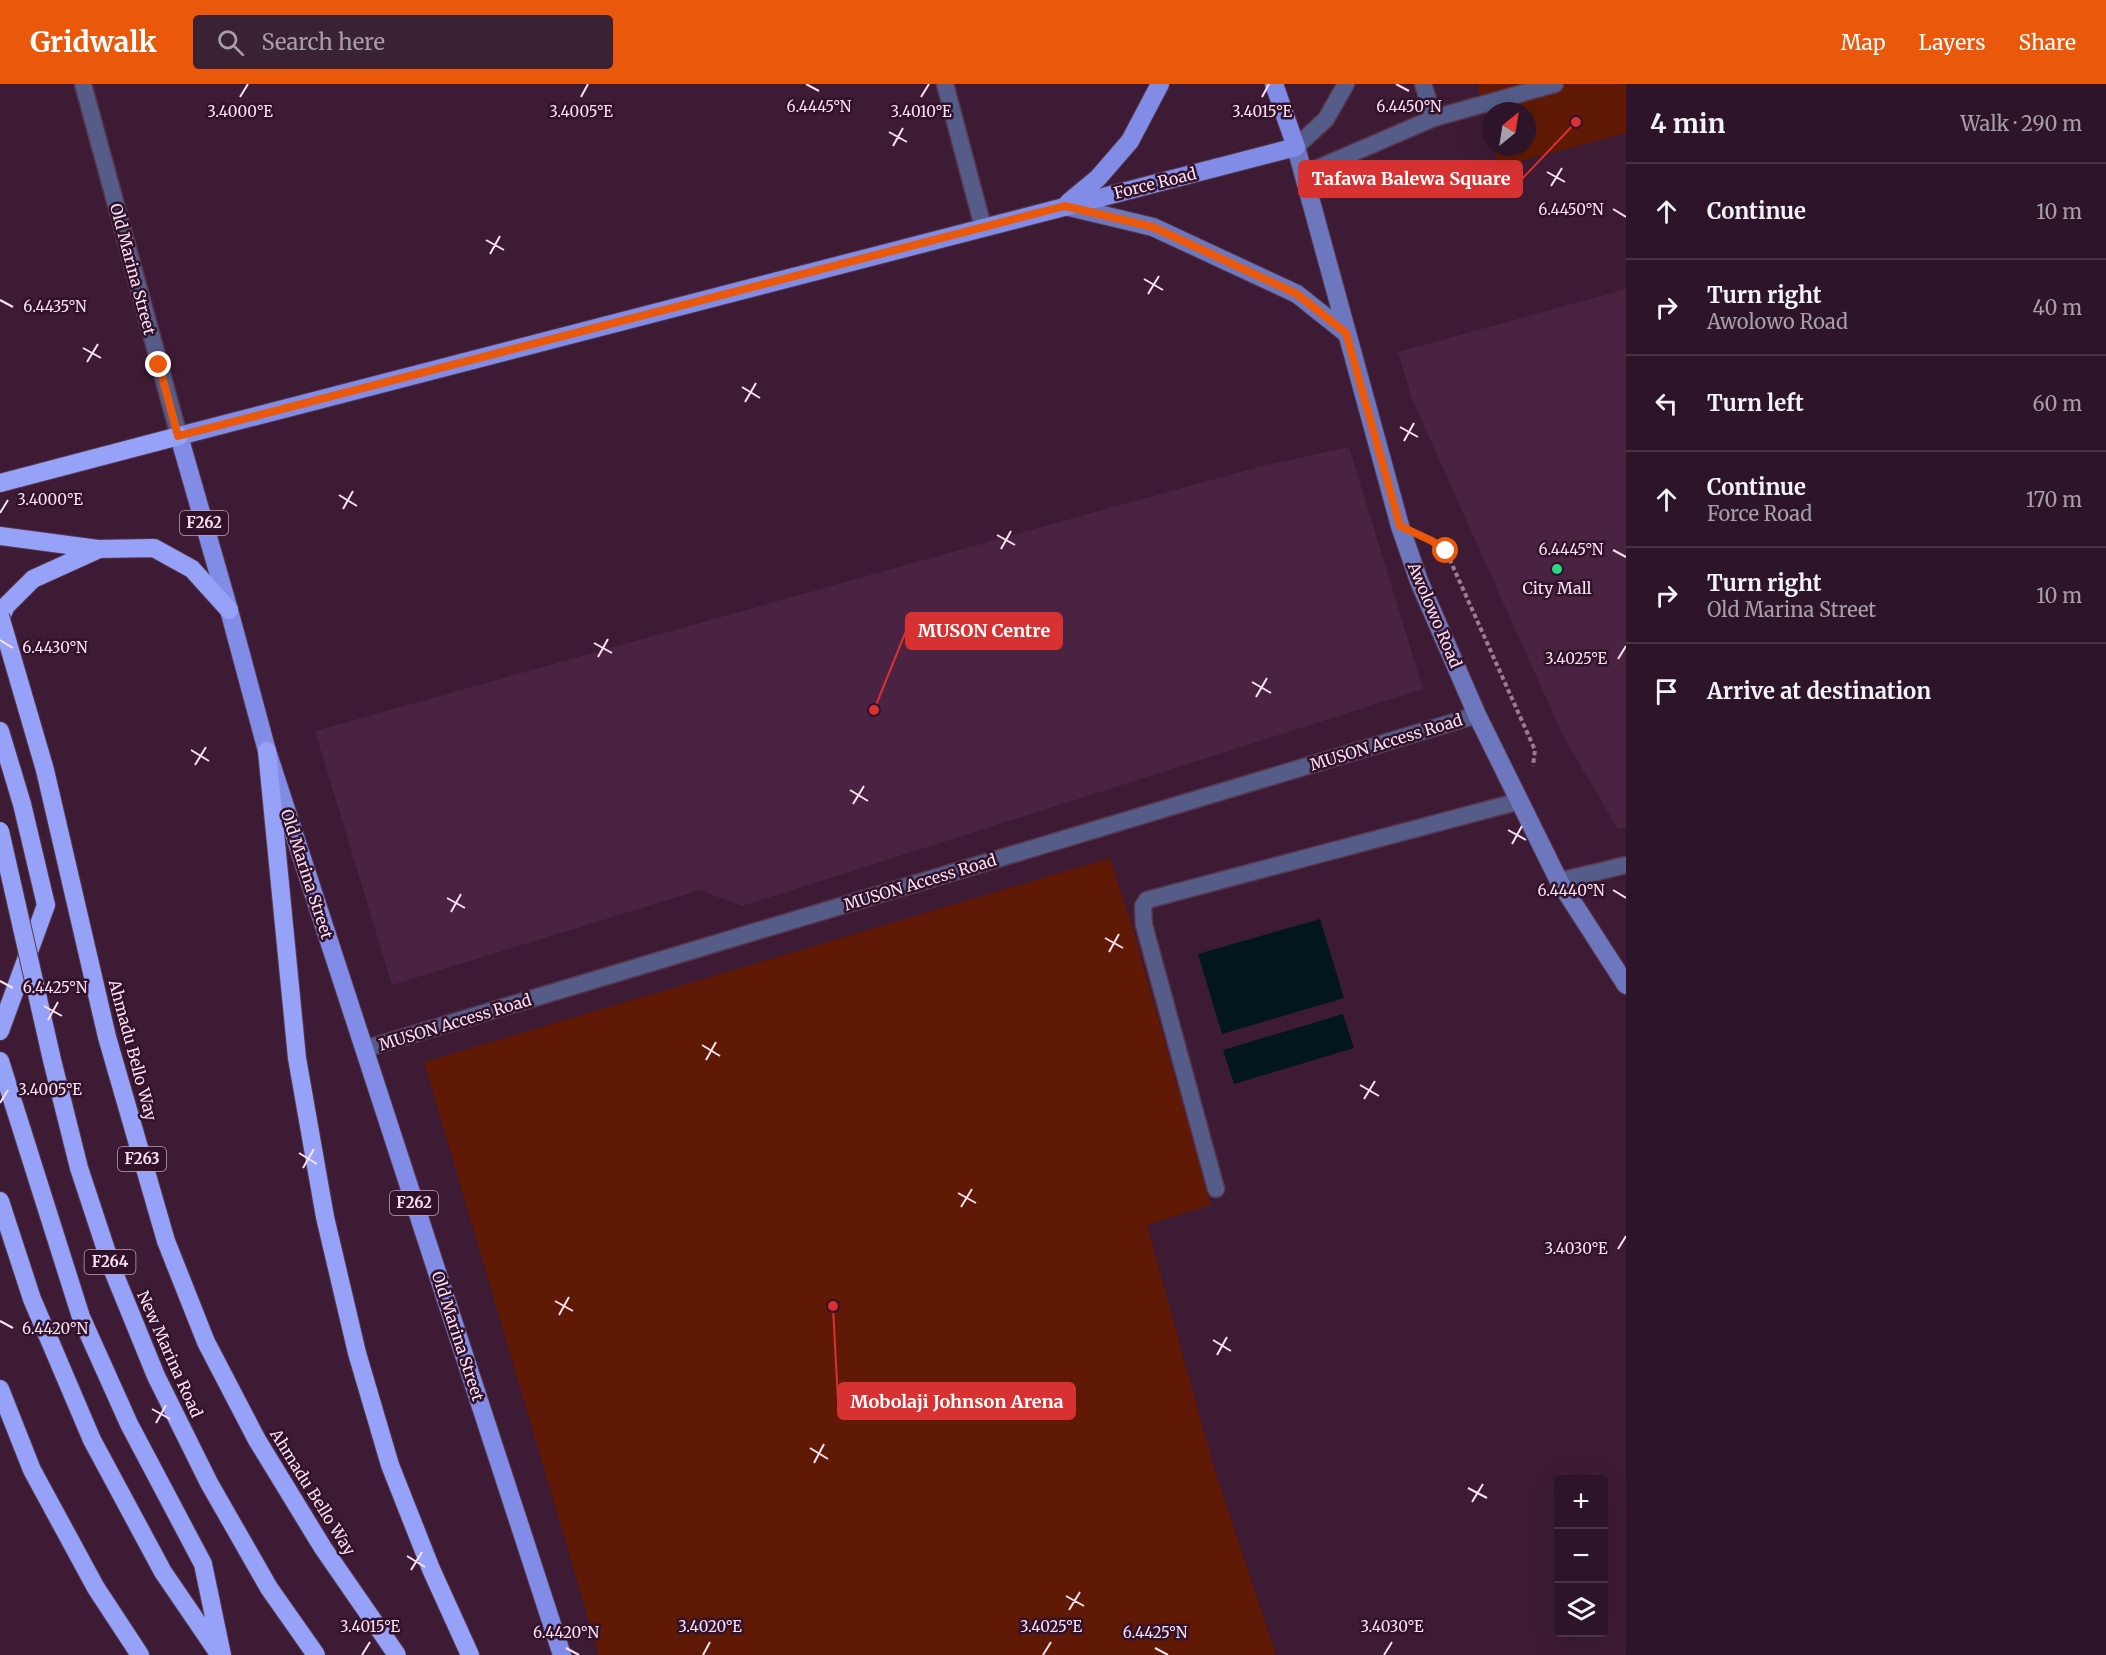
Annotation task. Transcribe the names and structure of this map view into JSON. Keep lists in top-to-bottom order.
{
  "streets": {
    "highway": [
      "Ahmadu Bello Way",
      "F263",
      "F264",
      "New Marina Road"
    ],
    "main road": [
      "Force Road",
      "Old Marina Street",
      "F262",
      "Awolowo Road"
    ],
    "lane": ["MUSON Access Road"]
  },
  "crossings": [
    ["Force Road", "Old Marina Street"],
    ["Force Road", "Awolowo Road"],
    ["Old Marina Street", "MUSON Access Road"],
    ["Awolowo Road", "MUSON Access Road"]
  ],
  "places": [
    "Tafawa Balewa Square",
    "City Mall",
    "MUSON Centre",
    "Mobolaji Johnson Arena"
  ],
  "north": "top right",
  "page": {
    "header": "Gridwalk",
    "search": "Search here",
    "nav": ["Map", "Layers", "Share"],
    "heading": ["4 min", "Walk · 290 m"],
    "list": [
      ["Continue", "10 m"],
      ["Turn right", "Awolowo Road", "40 m"],
      ["Turn left", "60 m"],
      ["Continue", "Force Road", "170 m"],
      ["Turn right", "Old Marina Street", "10 m"],
      "Arrive at destination"
    ],
    "map_buttons": ["+", "−"]
  },
  "coordinates": [
    "6.4445°N",
    "6.4450°N",
    "3.4000°E",
    "3.4005°E",
    "3.4010°E",
    "3.4015°E",
    "6.4435°N",
    "6.4430°N",
    "3.4025°E",
    "6.4440°N",
    "6.4425°N",
    "3.4030°E",
    "6.4420°N",
    "3.4020°E"
  ]
}
